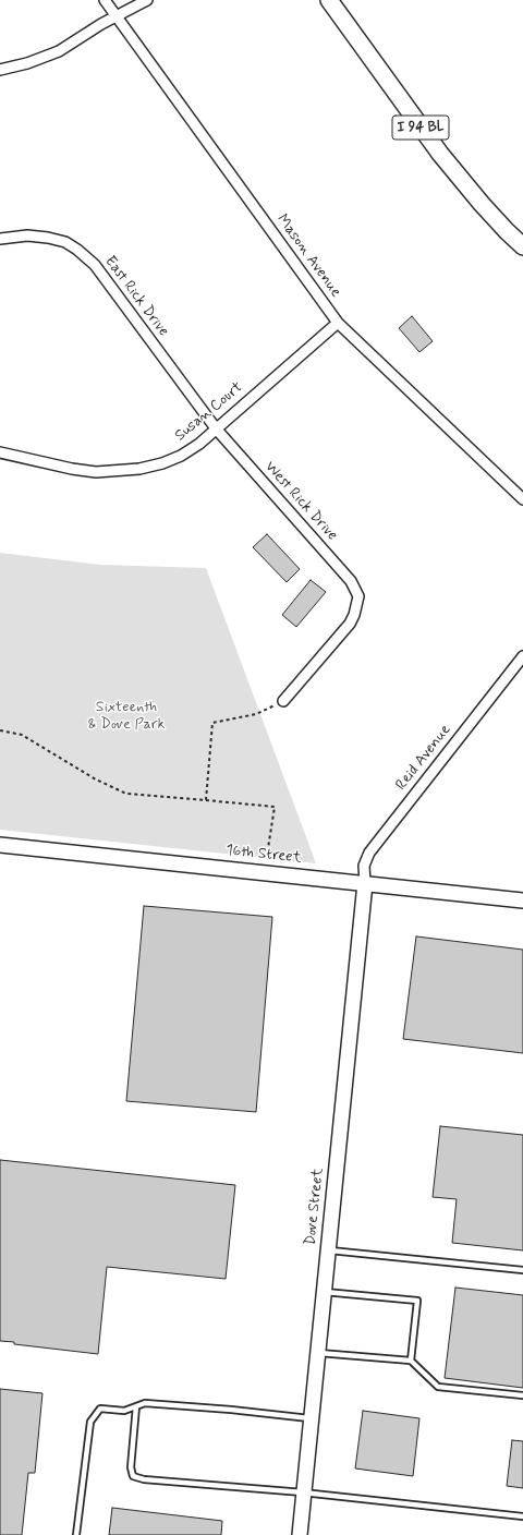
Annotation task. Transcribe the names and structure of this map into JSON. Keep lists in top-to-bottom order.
{
  "streets": {
    "main road": ["I 94 BL"],
    "street": [
      "Mason Avenue",
      "East Rick Drive",
      "Susan Court",
      "West Rick Drive",
      "Reid Avenue",
      "16th Street",
      "Dove Street"
    ]
  },
  "crossings": [
    ["Mason Avenue", "Susan Court"],
    ["East Rick Drive", "Susan Court"],
    ["East Rick Drive", "West Rick Drive"],
    ["Susan Court", "West Rick Drive"],
    ["Reid Avenue", "16th Street"],
    ["Reid Avenue", "Dove Street"],
    ["16th Street", "Dove Street"]
  ],
  "parks": ["Sixteenth & Dove Park"]
}
